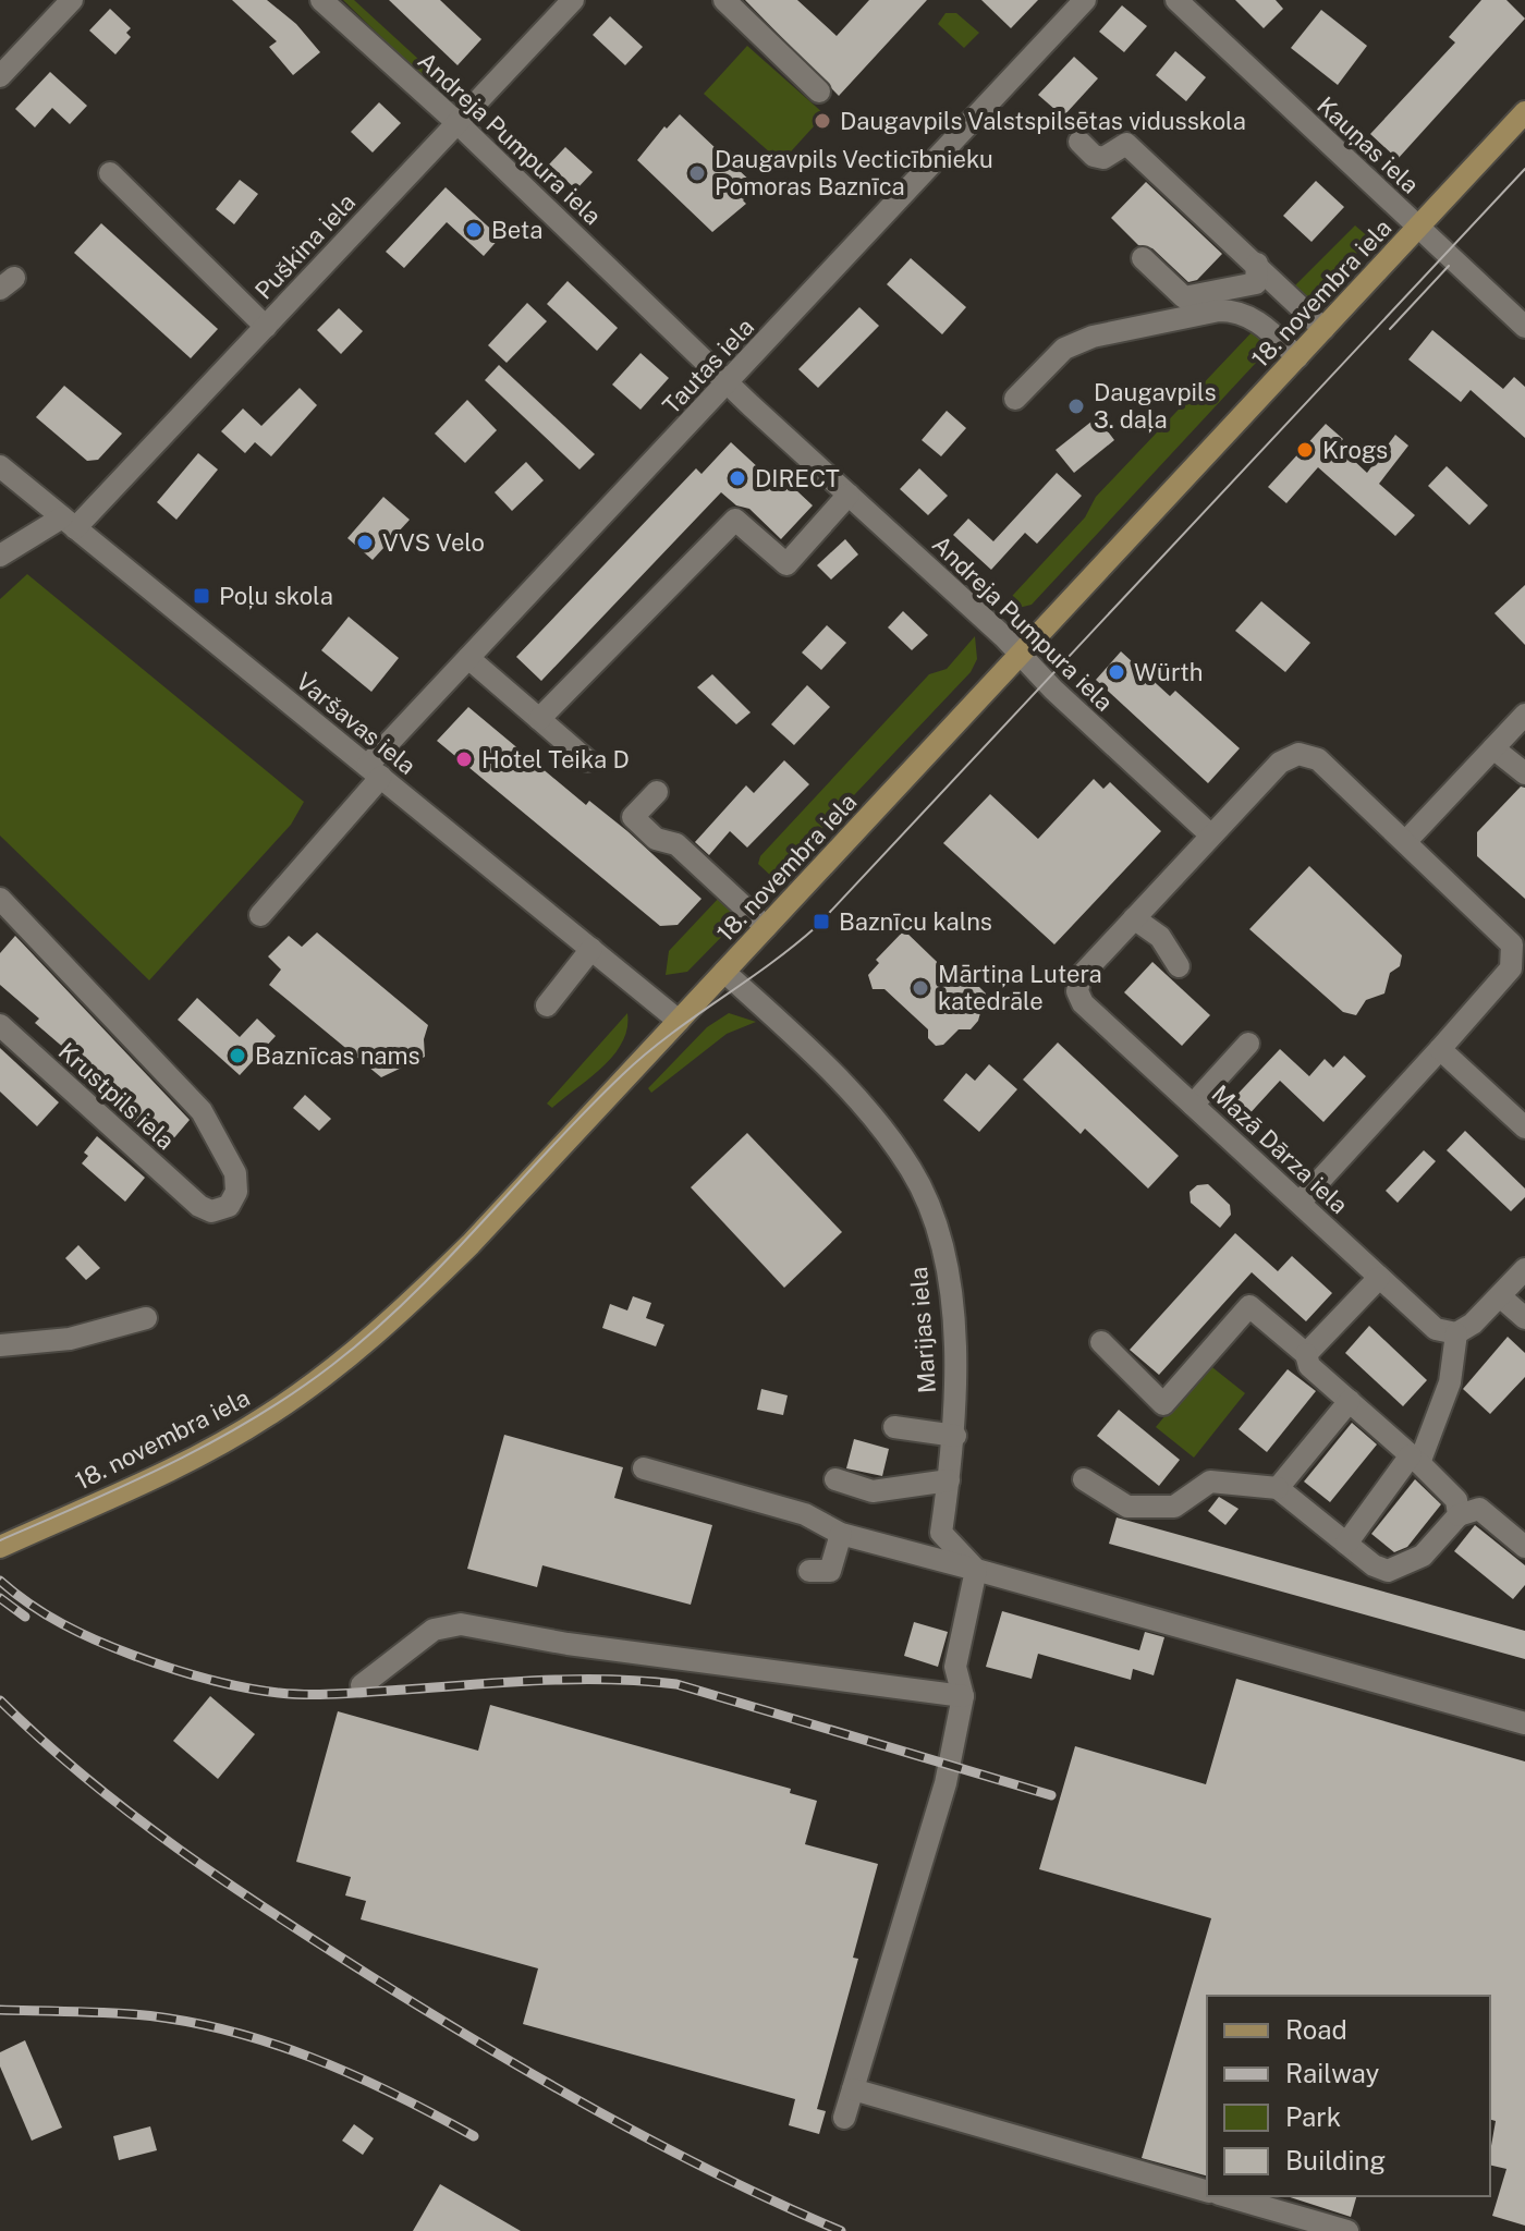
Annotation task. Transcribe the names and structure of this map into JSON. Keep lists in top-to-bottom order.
{
  "streets": {
    "main road": ["18. novembra iela"],
    "street": [
      "Andreja Pumpura iela",
      "Kauņas iela",
      "Puškina iela",
      "Tautas iela",
      "Varšavas iela",
      "Krustpils iela",
      "Mazā Dārza iela",
      "Marijas iela"
    ]
  },
  "crossings": [
    ["Andreja Pumpura iela", "Puškina iela"],
    ["Andreja Pumpura iela", "18. novembra iela"],
    ["Andreja Pumpura iela", "Tautas iela"],
    ["Kauņas iela", "18. novembra iela"],
    ["Puškina iela", "Varšavas iela"],
    ["18. novembra iela", "Varšavas iela"],
    ["18. novembra iela", "Marijas iela"],
    ["Tautas iela", "Varšavas iela"]
  ],
  "places": {
    "other": [
      "Daugavpils Valstspilsētas vidusskola",
      "Daugavpils Vecticībnieku Pomoras Baznīca",
      "Beta",
      "Daugavpils 3. daļa",
      "Krogs",
      "DIRECT",
      "VVS Velo",
      "Würth",
      "Hotel Teika D",
      "Mārtiņa Lutera katedrāle",
      "Baznīcas nams"
    ],
    "transit": ["Poļu skola", "Baznīcu kalns"]
  },
  "legend": [
    "Road",
    "Railway",
    "Park",
    "Building"
  ]
}
